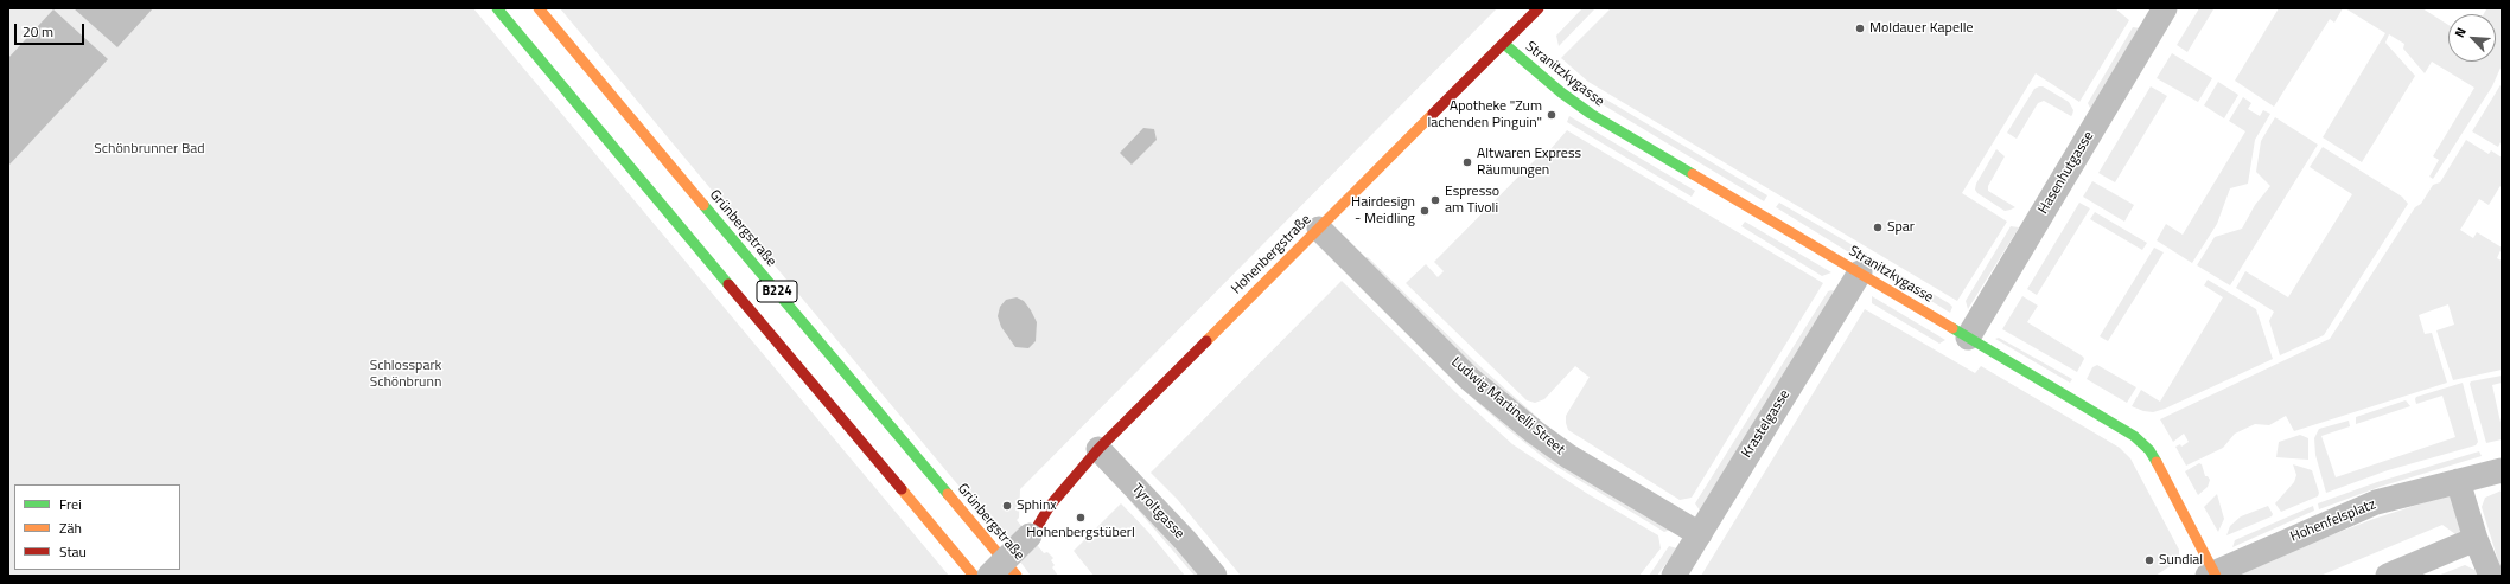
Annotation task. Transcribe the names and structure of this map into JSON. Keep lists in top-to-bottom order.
{
  "streets": {
    "street": [
      "Stranitzkygasse",
      "Hasenhutgasse",
      "Grünbergstraße",
      "Hohenbergstraße",
      "B224",
      "Ludwig Martinelli Street",
      "Krastelgasse",
      "Tyroltgasse",
      "Hohenfelsplatz"
    ]
  },
  "crossings": [
    ["Stranitzkygasse", "Hasenhutgasse"],
    ["Stranitzkygasse", "Hohenbergstraße"],
    ["Stranitzkygasse", "Krastelgasse"],
    ["Stranitzkygasse", "Hohenfelsplatz"],
    ["Hohenbergstraße", "Ludwig Martinelli Street"],
    ["Hohenbergstraße", "Tyroltgasse"],
    ["Ludwig Martinelli Street", "Krastelgasse"]
  ],
  "parks": ["Schönbrunner Bad", "Schlosspark Schönbrunn"],
  "places": [
    "Moldauer Kapelle",
    "Apotheke \"Zum lachenden Pinguin\"",
    "Altwaren Express Räumungen",
    "Espresso am Tivoli",
    "Hairdesign - Meidling",
    "Spar",
    "Sphinx",
    "Hohenbergstüberl",
    "Sundial"
  ],
  "legend": ["Frei", "Zäh", "Stau"],
  "scale_bar": "20 m",
  "north": "top left"
}
